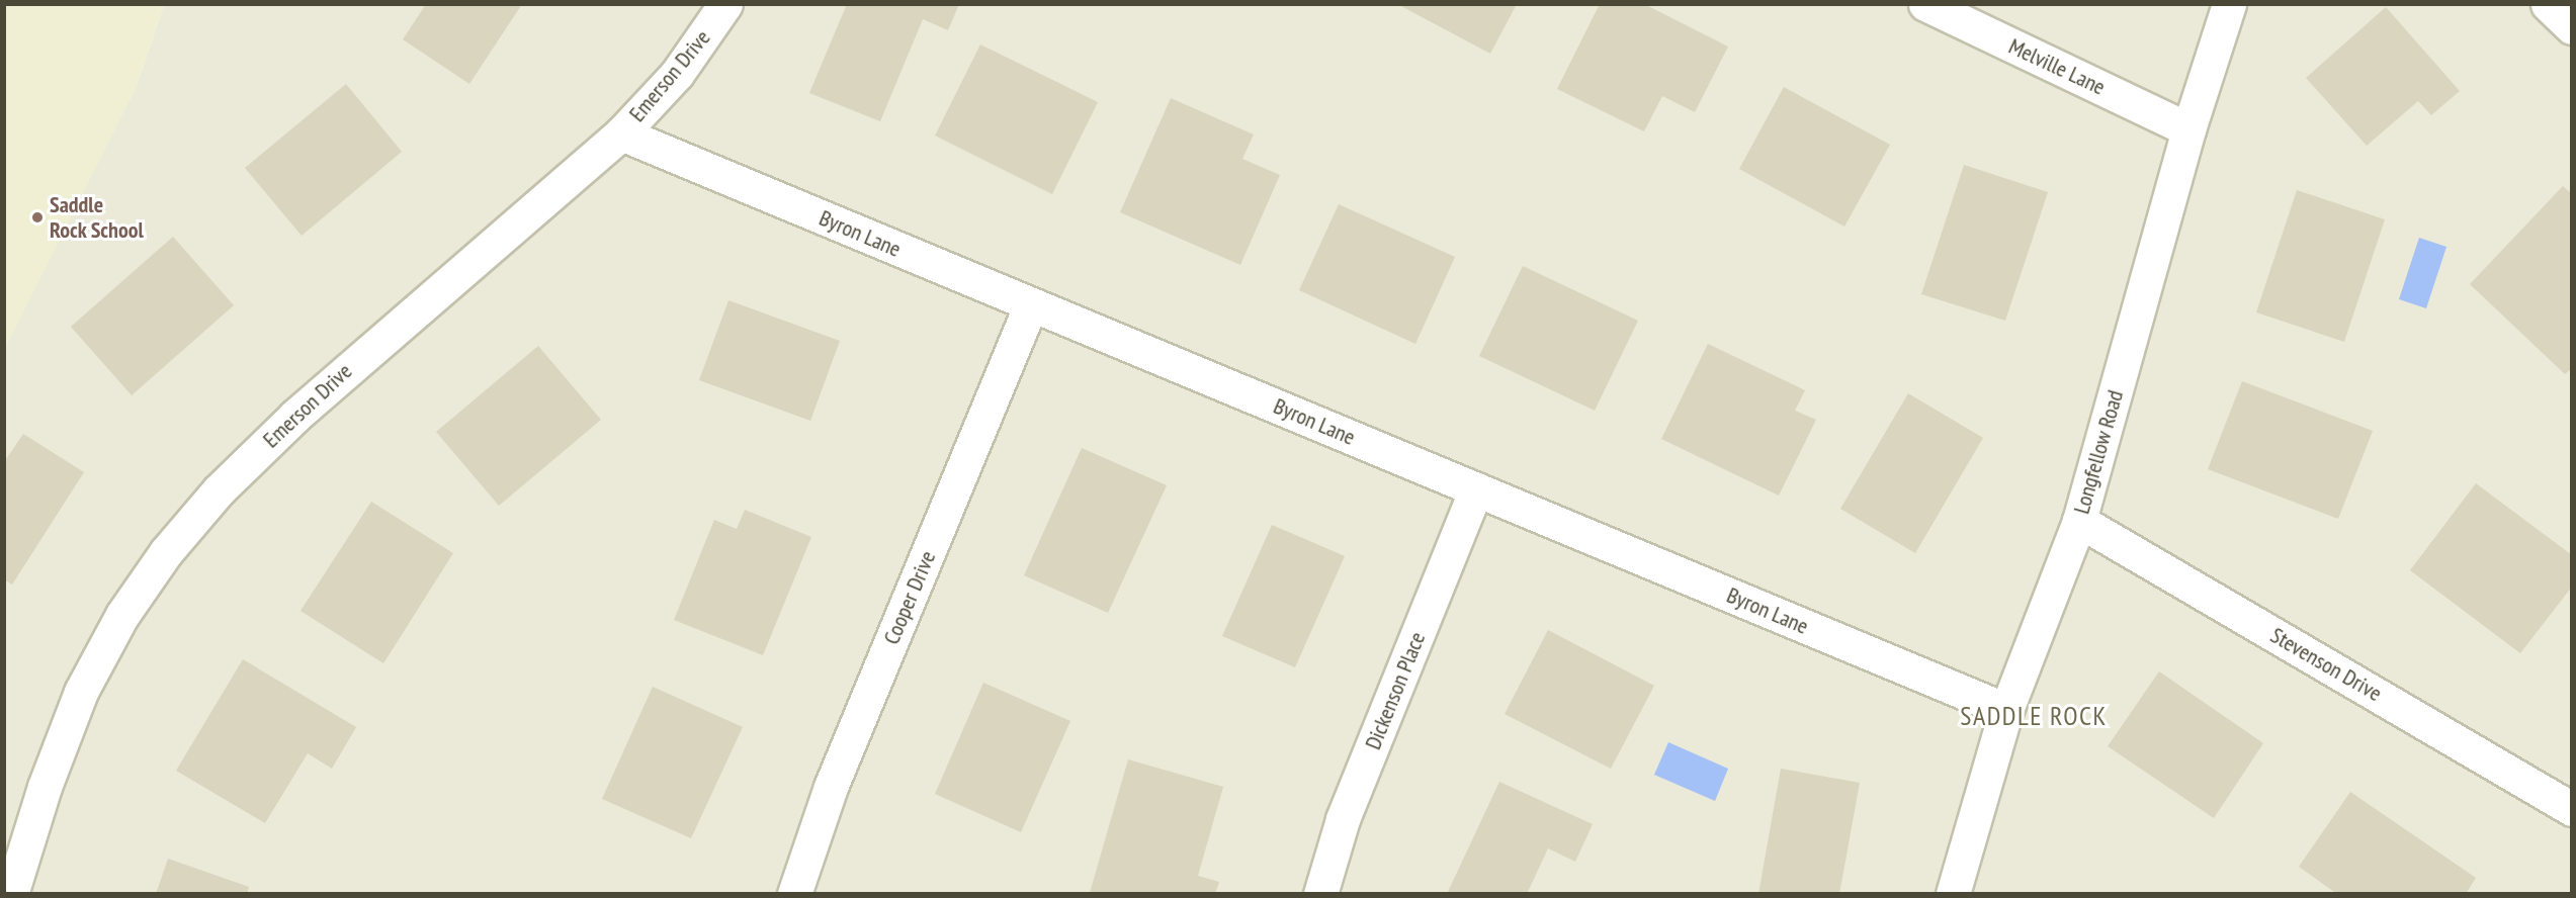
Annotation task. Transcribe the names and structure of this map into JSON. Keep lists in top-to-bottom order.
{
  "streets": {
    "street": [
      "Melville Lane",
      "Emerson Drive",
      "Byron Lane",
      "Longfellow Road",
      "Cooper Drive",
      "Stevenson Drive",
      "Dickenson Place"
    ]
  },
  "crossings": [
    ["Melville Lane", "Longfellow Road"],
    ["Emerson Drive", "Byron Lane"],
    ["Byron Lane", "Longfellow Road"],
    ["Byron Lane", "Cooper Drive"],
    ["Byron Lane", "Dickenson Place"],
    ["Longfellow Road", "Stevenson Drive"]
  ],
  "districts": ["SADDLE ROCK"],
  "places": ["Saddle Rock School"]
}
